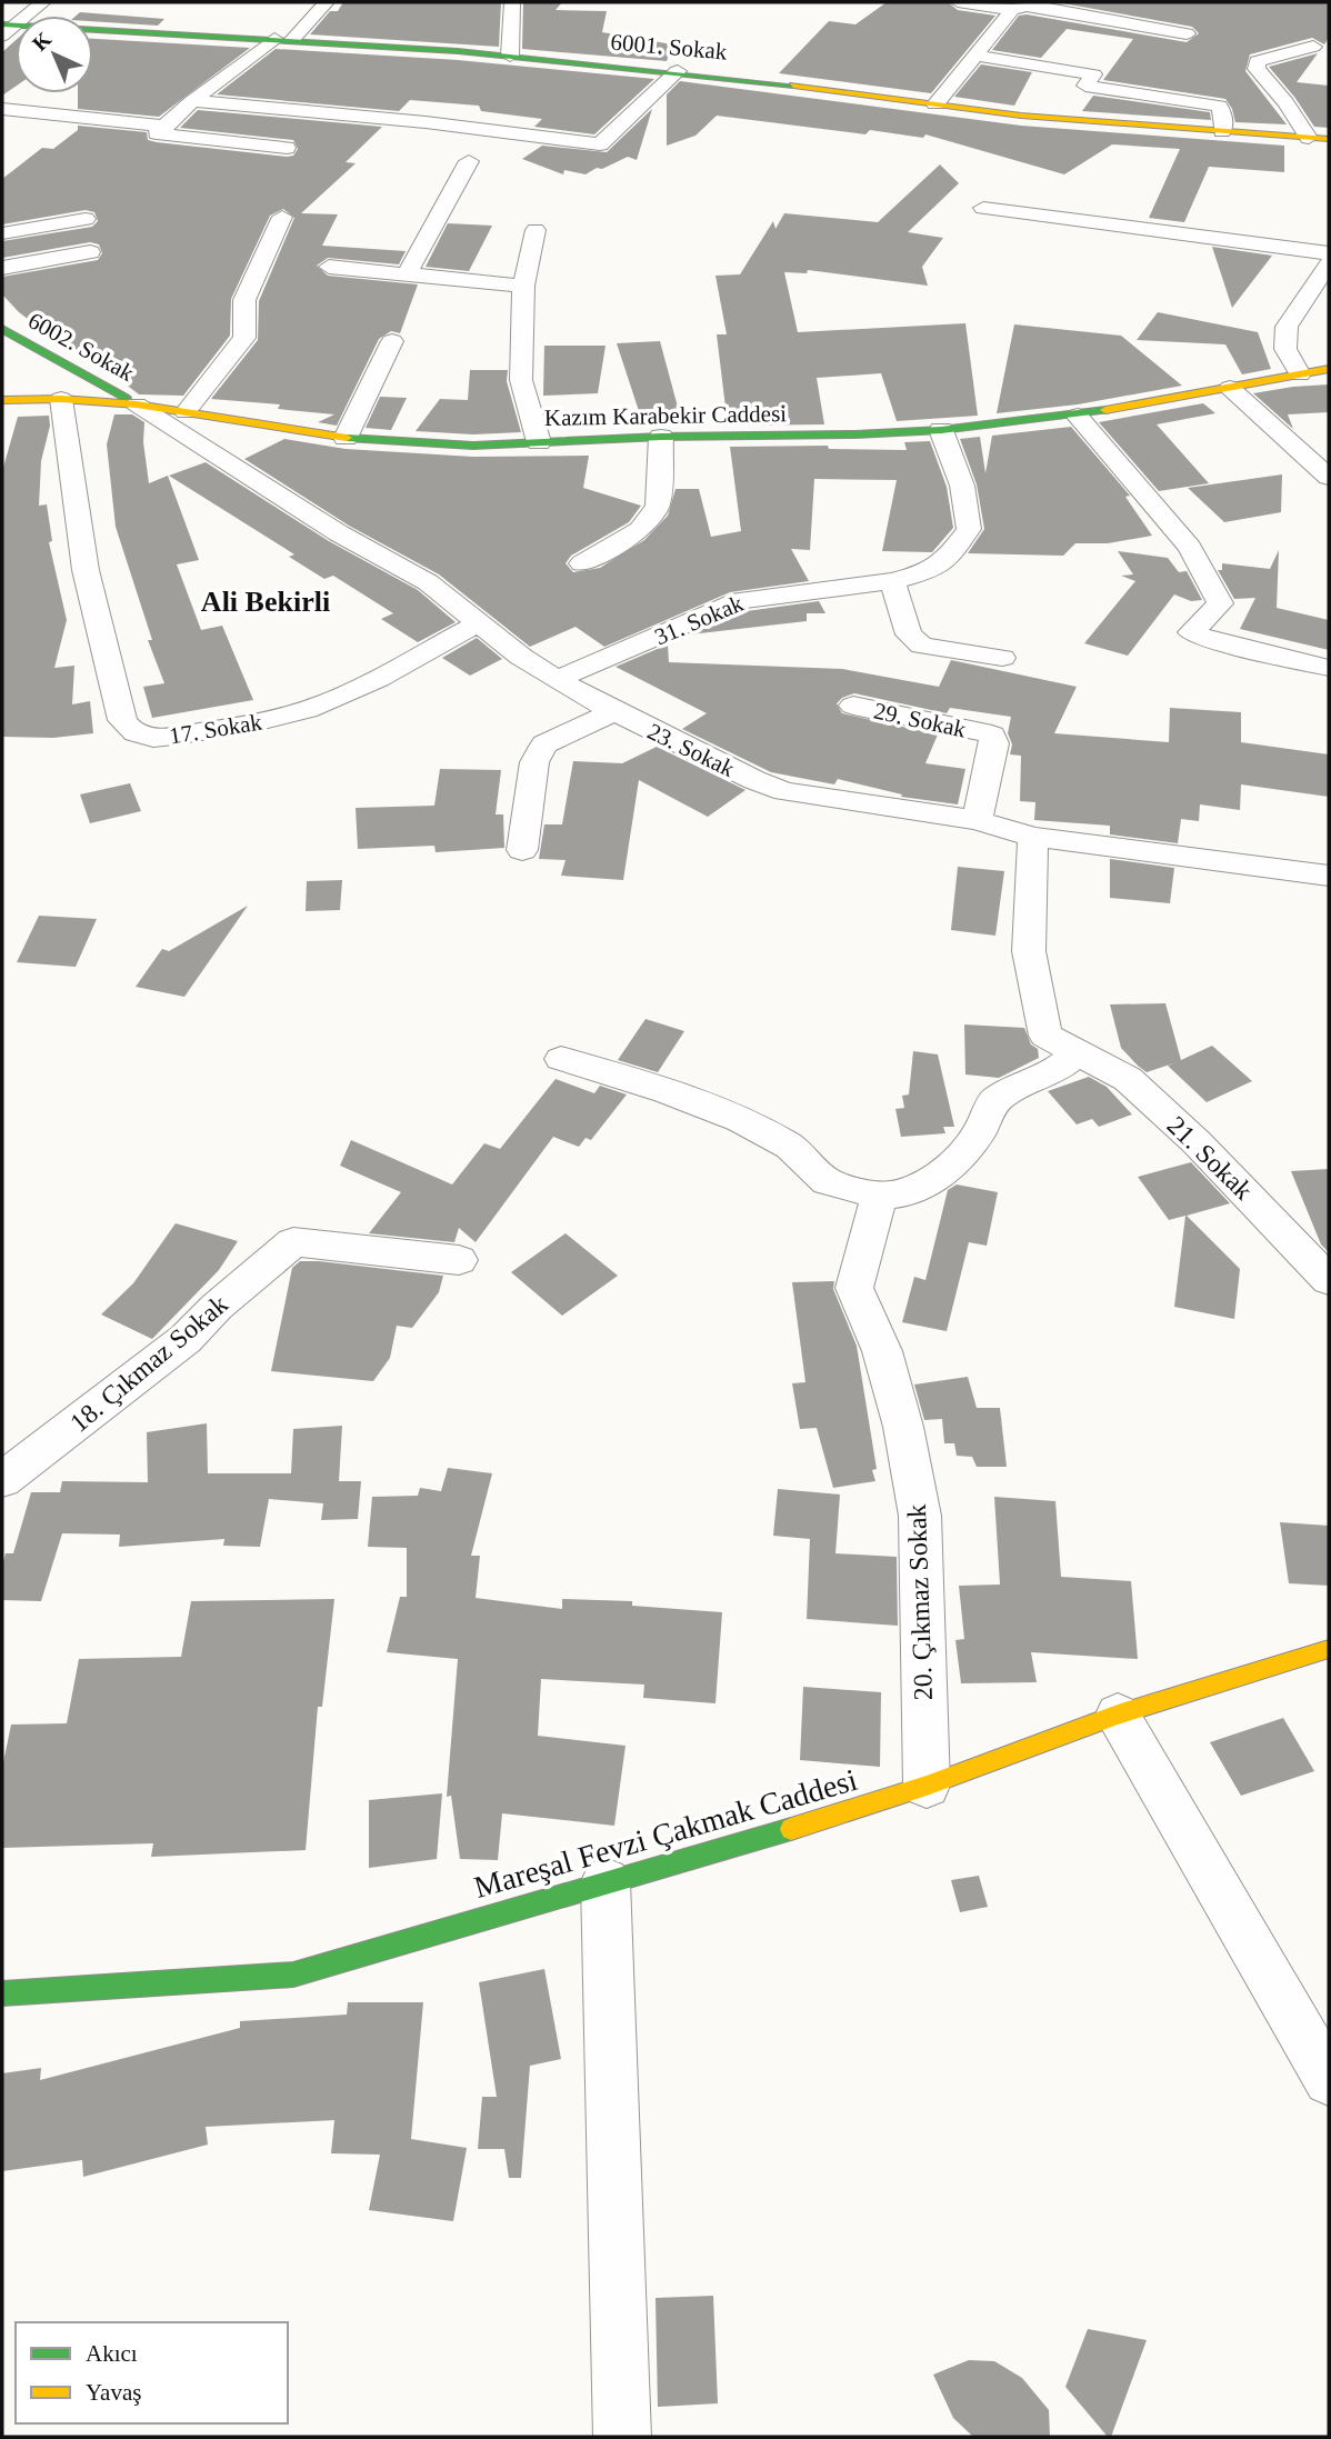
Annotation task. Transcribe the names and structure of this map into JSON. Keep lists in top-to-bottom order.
{
  "streets": {
    "street": [
      "6001. Sokak",
      "6002. Sokak",
      "Kazım Karabekir Caddesi",
      "31. Sokak",
      "29. Sokak",
      "17. Sokak",
      "23. Sokak",
      "21. Sokak",
      "18. Çıkmaz Sokak",
      "20. Çıkmaz Sokak",
      "Mareşal Fevzi Çakmak Caddesi"
    ]
  },
  "crossings": [
    ["6002. Sokak", "Kazım Karabekir Caddesi"],
    ["6002. Sokak", "23. Sokak"],
    ["Kazım Karabekir Caddesi", "31. Sokak"],
    ["Kazım Karabekir Caddesi", "17. Sokak"],
    ["Kazım Karabekir Caddesi", "23. Sokak"],
    ["31. Sokak", "23. Sokak"],
    ["29. Sokak", "23. Sokak"],
    ["17. Sokak", "23. Sokak"],
    ["23. Sokak", "21. Sokak"],
    ["20. Çıkmaz Sokak", "Mareşal Fevzi Çakmak Caddesi"]
  ],
  "districts": ["Ali Bekirli"],
  "legend": ["Akıcı", "Yavaş"],
  "north": "top left"
}
